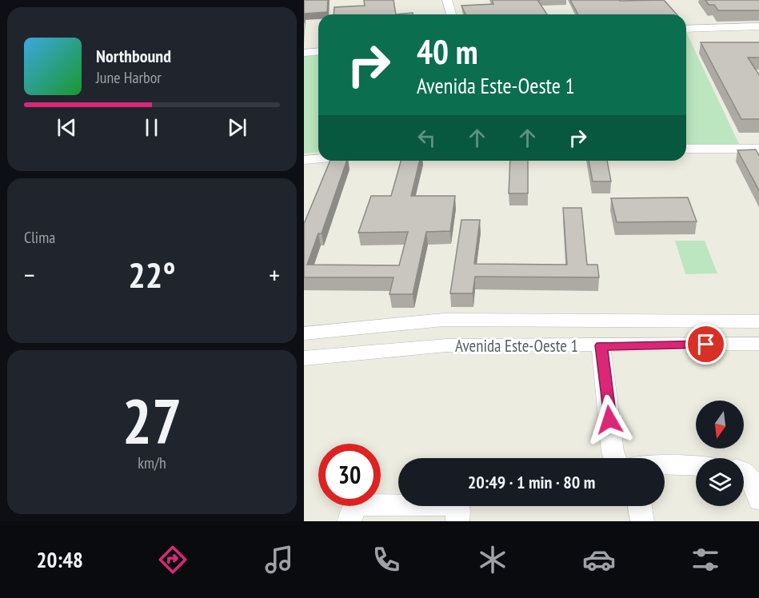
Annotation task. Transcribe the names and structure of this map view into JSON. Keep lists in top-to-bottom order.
{
  "streets": {
    "street": ["Avenida Este-Oeste 1"]
  },
  "north": "bottom",
  "page": {
    "turn": ["40 m", "Avenida Este-Oeste 1"],
    "song": ["Northbound", "June Harbor"],
    "tile": [
      "Clima",
      ["27", "km/h"]
    ],
    "heat": ["−", "22°", "+"],
    "limit": "30",
    "trip": "20:49 · 1 min · 80 m",
    "tabs": "20:48"
  }
}
